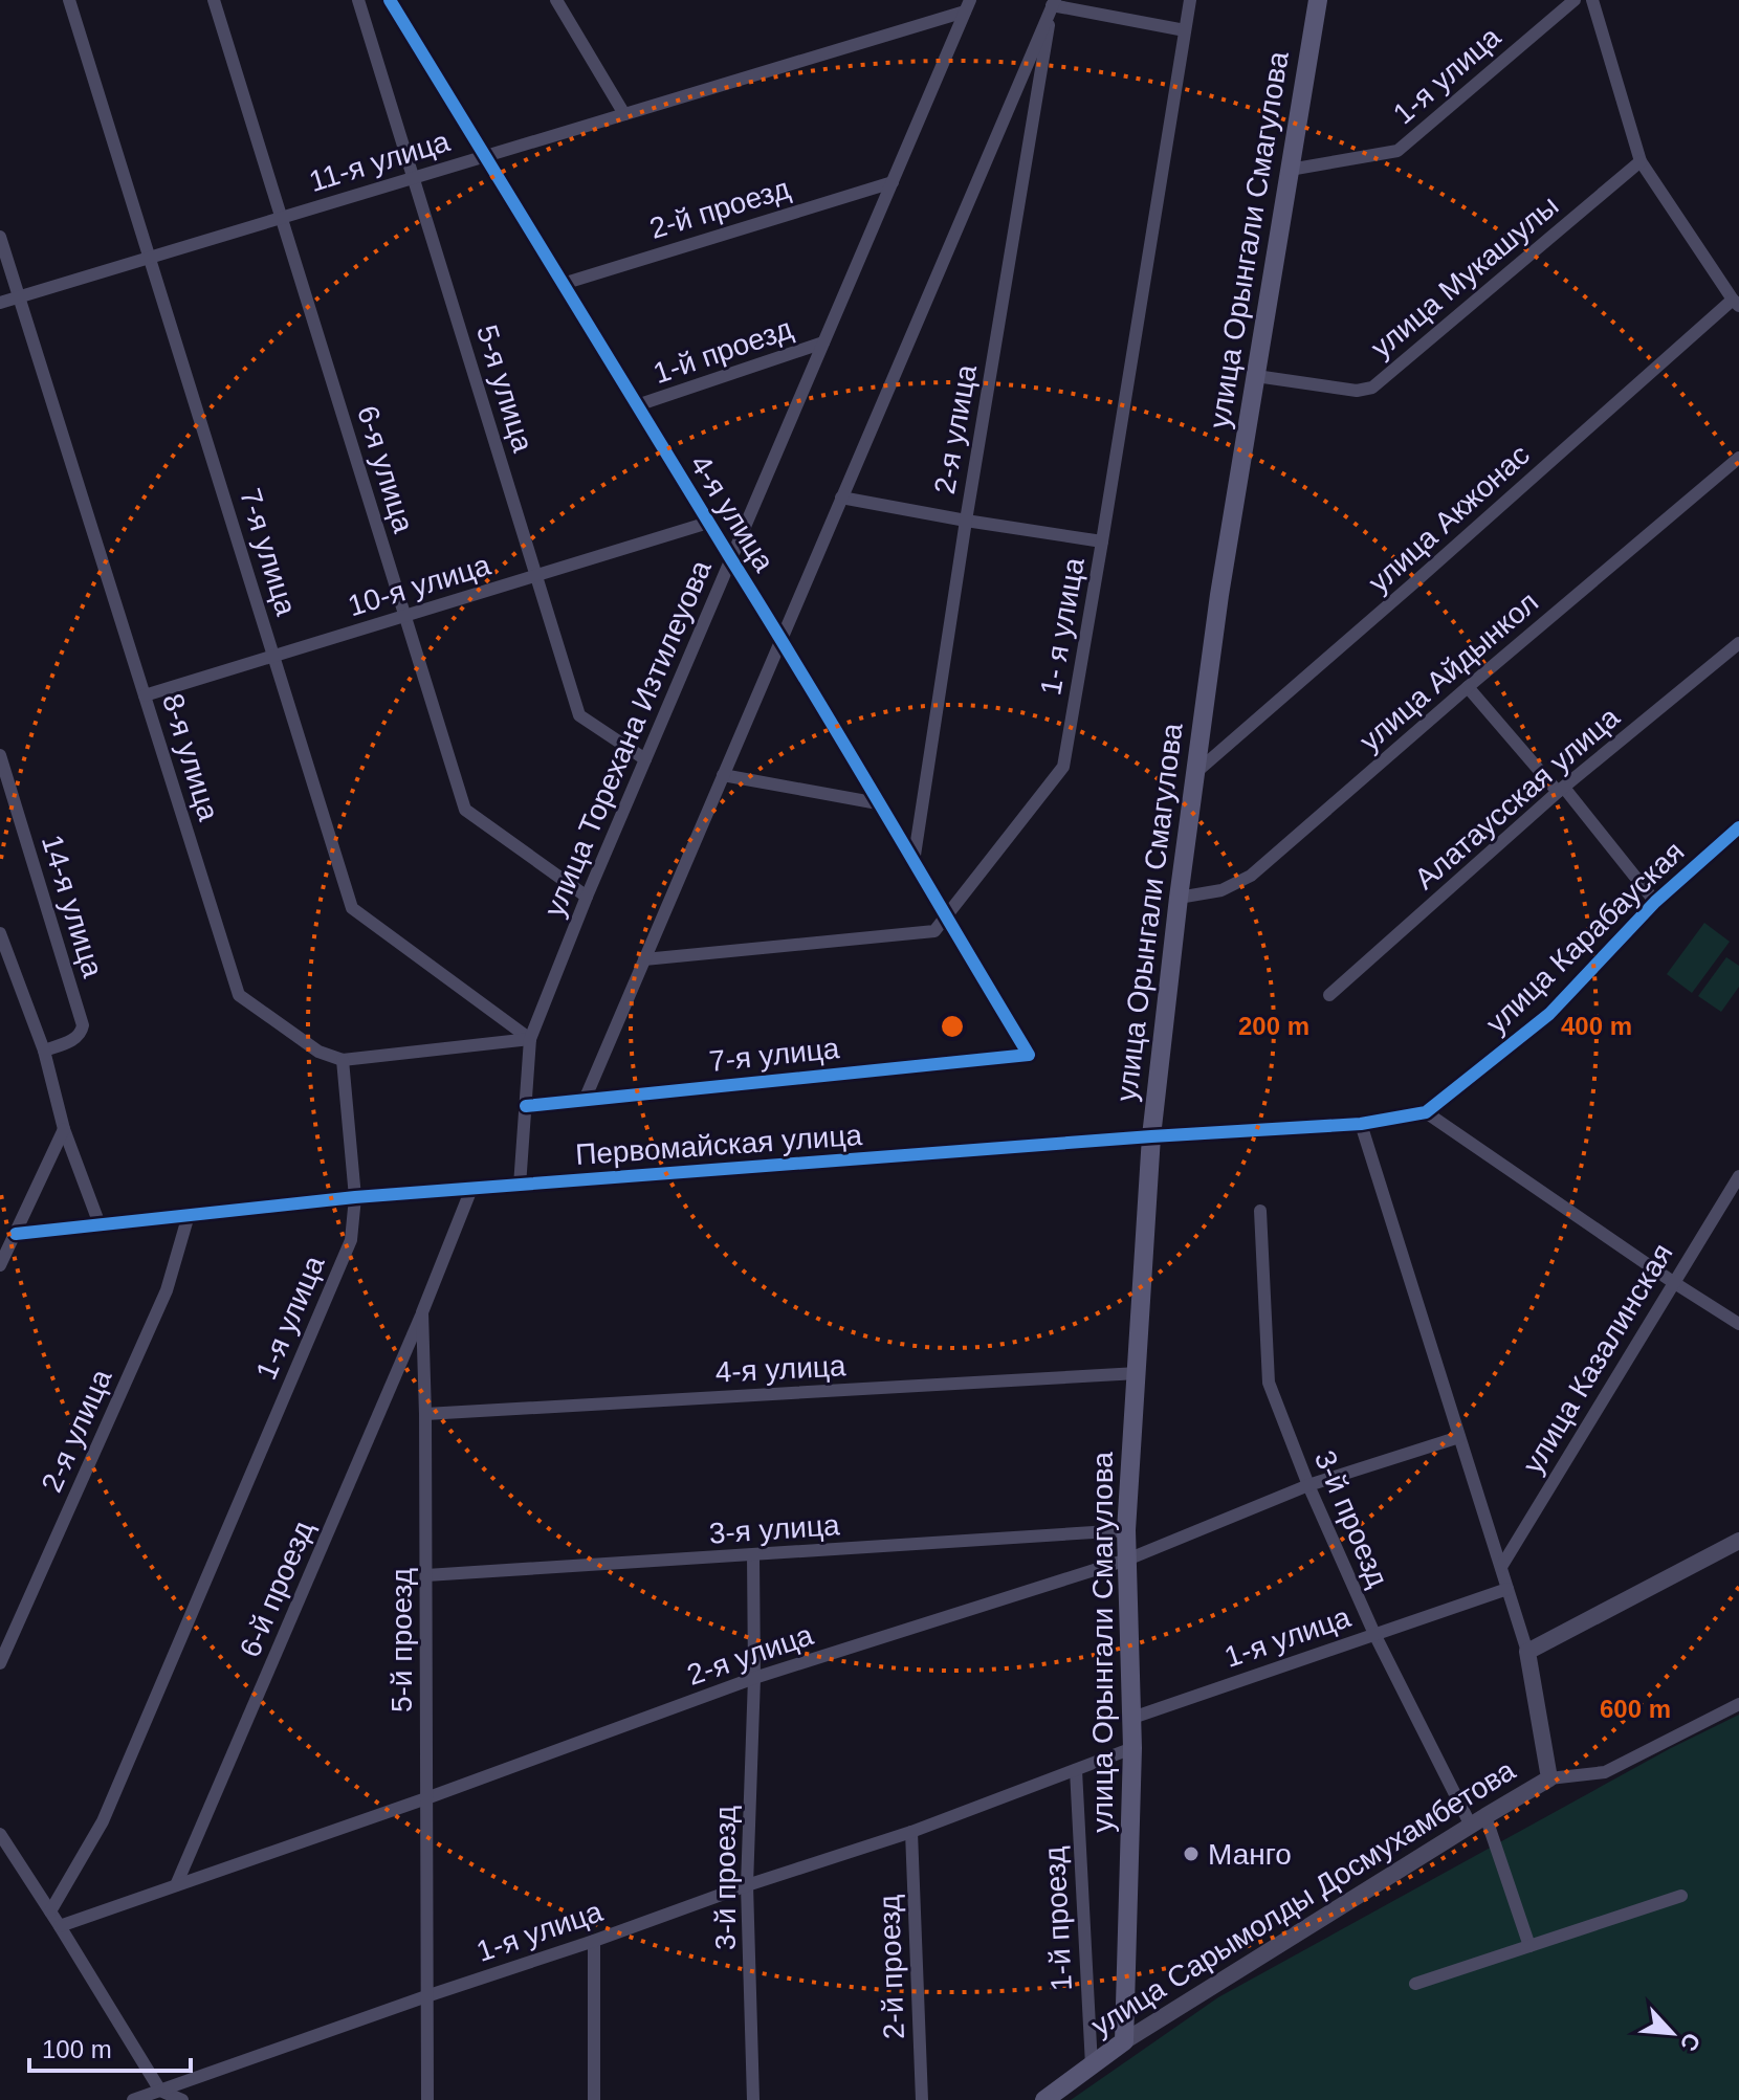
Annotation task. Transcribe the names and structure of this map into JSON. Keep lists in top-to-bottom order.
{
  "streets": {
    "main road": ["улица Орынгали Смагулова", "улица Сарымолды Досмухамбетова"],
    "street": [
      "1-я улица",
      "11-я улица",
      "2-й проезд",
      "улица Мукашулы",
      "1-й проезд",
      "5-я улица",
      "2-я улица",
      "6-я улица",
      "4-я улица",
      "улица Акжонас",
      "7-я улица",
      "10-я улица",
      "1- я улица",
      "улица Айдынкол",
      "улица Торехана Изтилеуова",
      "8-я улица",
      "Алатаусская улица",
      "14-я улица",
      "улица Карабауская",
      "Первомайская улица",
      "улица Казалинская",
      "3-й проезд",
      "3-я улица",
      "6-й проезд",
      "5-й проезд"
    ]
  },
  "crossings": [
    ["1-я улица", "2-й проезд"],
    ["1-я улица", "улица Орынгали Смагулова"],
    ["1-я улица", "1-й проезд"],
    ["1-я улица", "8-я улица"],
    ["1-я улица", "Первомайская улица"],
    ["1-я улица", "3-й проезд"],
    ["1-я улица", "5-й проезд"],
    ["11-я улица", "5-я улица"],
    ["11-я улица", "6-я улица"],
    ["11-я улица", "4-я улица"],
    ["11-я улица", "7-я улица"],
    ["11-я улица", "улица Торехана Изтилеуова"],
    ["11-я улица", "8-я улица"],
    ["2-й проезд", "4-я улица"],
    ["2-й проезд", "улица Торехана Изтилеуова"],
    ["улица Орынгали Смагулова", "улица Мукашулы"],
    ["улица Орынгали Смагулова", "2-я улица"],
    ["улица Орынгали Смагулова", "4-я улица"],
    ["улица Орынгали Смагулова", "улица Акжонас"],
    ["улица Орынгали Смагулова", "улица Айдынкол"],
    ["улица Орынгали Смагулова", "Первомайская улица"],
    ["улица Орынгали Смагулова", "3-я улица"],
    ["улица Орынгали Смагулова", "улица Сарымолды Досмухамбетова"],
    ["1-й проезд", "4-я улица"],
    ["1-й проезд", "улица Торехана Изтилеуова"],
    ["1-й проезд", "улица Сарымолды Досмухамбетова"],
    ["5-я улица", "10-я улица"],
    ["5-я улица", "улица Торехана Изтилеуова"],
    ["2-я улица", "4-я улица"],
    ["2-я улица", "Первомайская улица"],
    ["2-я улица", "3-й проезд"],
    ["2-я улица", "6-й проезд"],
    ["2-я улица", "5-й проезд"],
    ["6-я улица", "10-я улица"],
    ["6-я улица", "улица Торехана Изтилеуова"],
    ["4-я улица", "7-я улица"],
    ["4-я улица", "10-я улица"],
    ["4-я улица", "1- я улица"],
    ["4-я улица", "улица Торехана Изтилеуова"],
    ["4-я улица", "5-й проезд"],
    ["7-я улица", "10-я улица"],
    ["7-я улица", "улица Торехана Изтилеуова"],
    ["10-я улица", "8-я улица"],
    ["улица Торехана Изтилеуова", "Первомайская улица"],
    ["улица Карабауская", "Первомайская улица"],
    ["Первомайская улица", "5-й проезд"],
    ["3-й проезд", "3-я улица"],
    ["3-й проезд", "улица Сарымолды Досмухамбетова"],
    ["3-я улица", "5-й проезд"],
    ["6-й проезд", "5-й проезд"]
  ],
  "places": ["Манго"],
  "scale_bar": "100 m",
  "north": "bottom right",
  "rings": ["200 m", "400 m", "600 m"]
}
